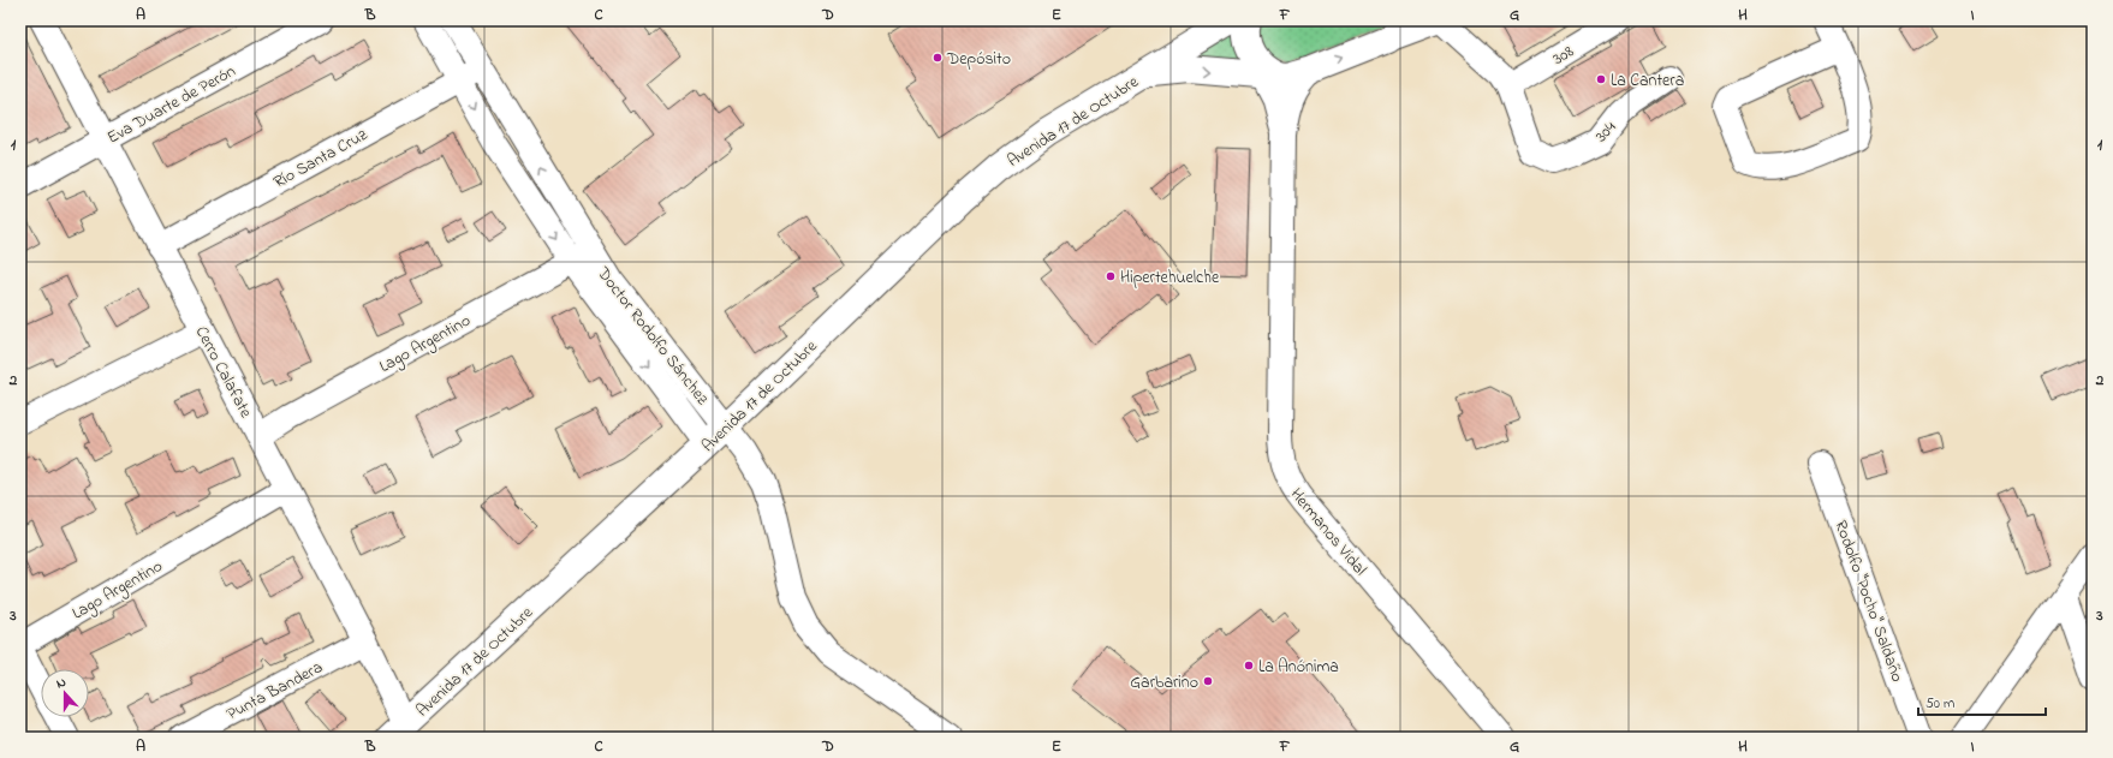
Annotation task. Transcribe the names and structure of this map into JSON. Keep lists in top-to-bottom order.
{
  "streets": {
    "main road": ["Avenida 17 de Octubre"],
    "street": [
      "308",
      "Eva Duarte de Perón",
      "304",
      "Río Santa Cruz",
      "Doctor Rodolfo Sánchez",
      "Lago Argentino",
      "Cerro Calafate",
      "Hermanos Vidal",
      "Rodolfo \"Pocho\" Saldaño",
      "Punta Bandera"
    ]
  },
  "crossings": [
    ["308", "304"],
    ["Eva Duarte de Perón", "Cerro Calafate"],
    ["Avenida 17 de Octubre", "Doctor Rodolfo Sánchez"],
    ["Avenida 17 de Octubre", "Cerro Calafate"],
    ["Avenida 17 de Octubre", "Hermanos Vidal"],
    ["Río Santa Cruz", "Doctor Rodolfo Sánchez"],
    ["Río Santa Cruz", "Cerro Calafate"],
    ["Doctor Rodolfo Sánchez", "Lago Argentino"],
    ["Lago Argentino", "Cerro Calafate"],
    ["Cerro Calafate", "Punta Bandera"]
  ],
  "places": [
    "Depósito",
    "La Cantera",
    "Hipertehuelche",
    "La Anónima",
    "Garbarino"
  ],
  "scale_bar": "50 m",
  "north": "top",
  "grid": {
    "columns": [
      "A",
      "B",
      "C",
      "D",
      "E",
      "F",
      "G",
      "H",
      "I"
    ],
    "rows": ["1", "2", "3"]
  }
}
